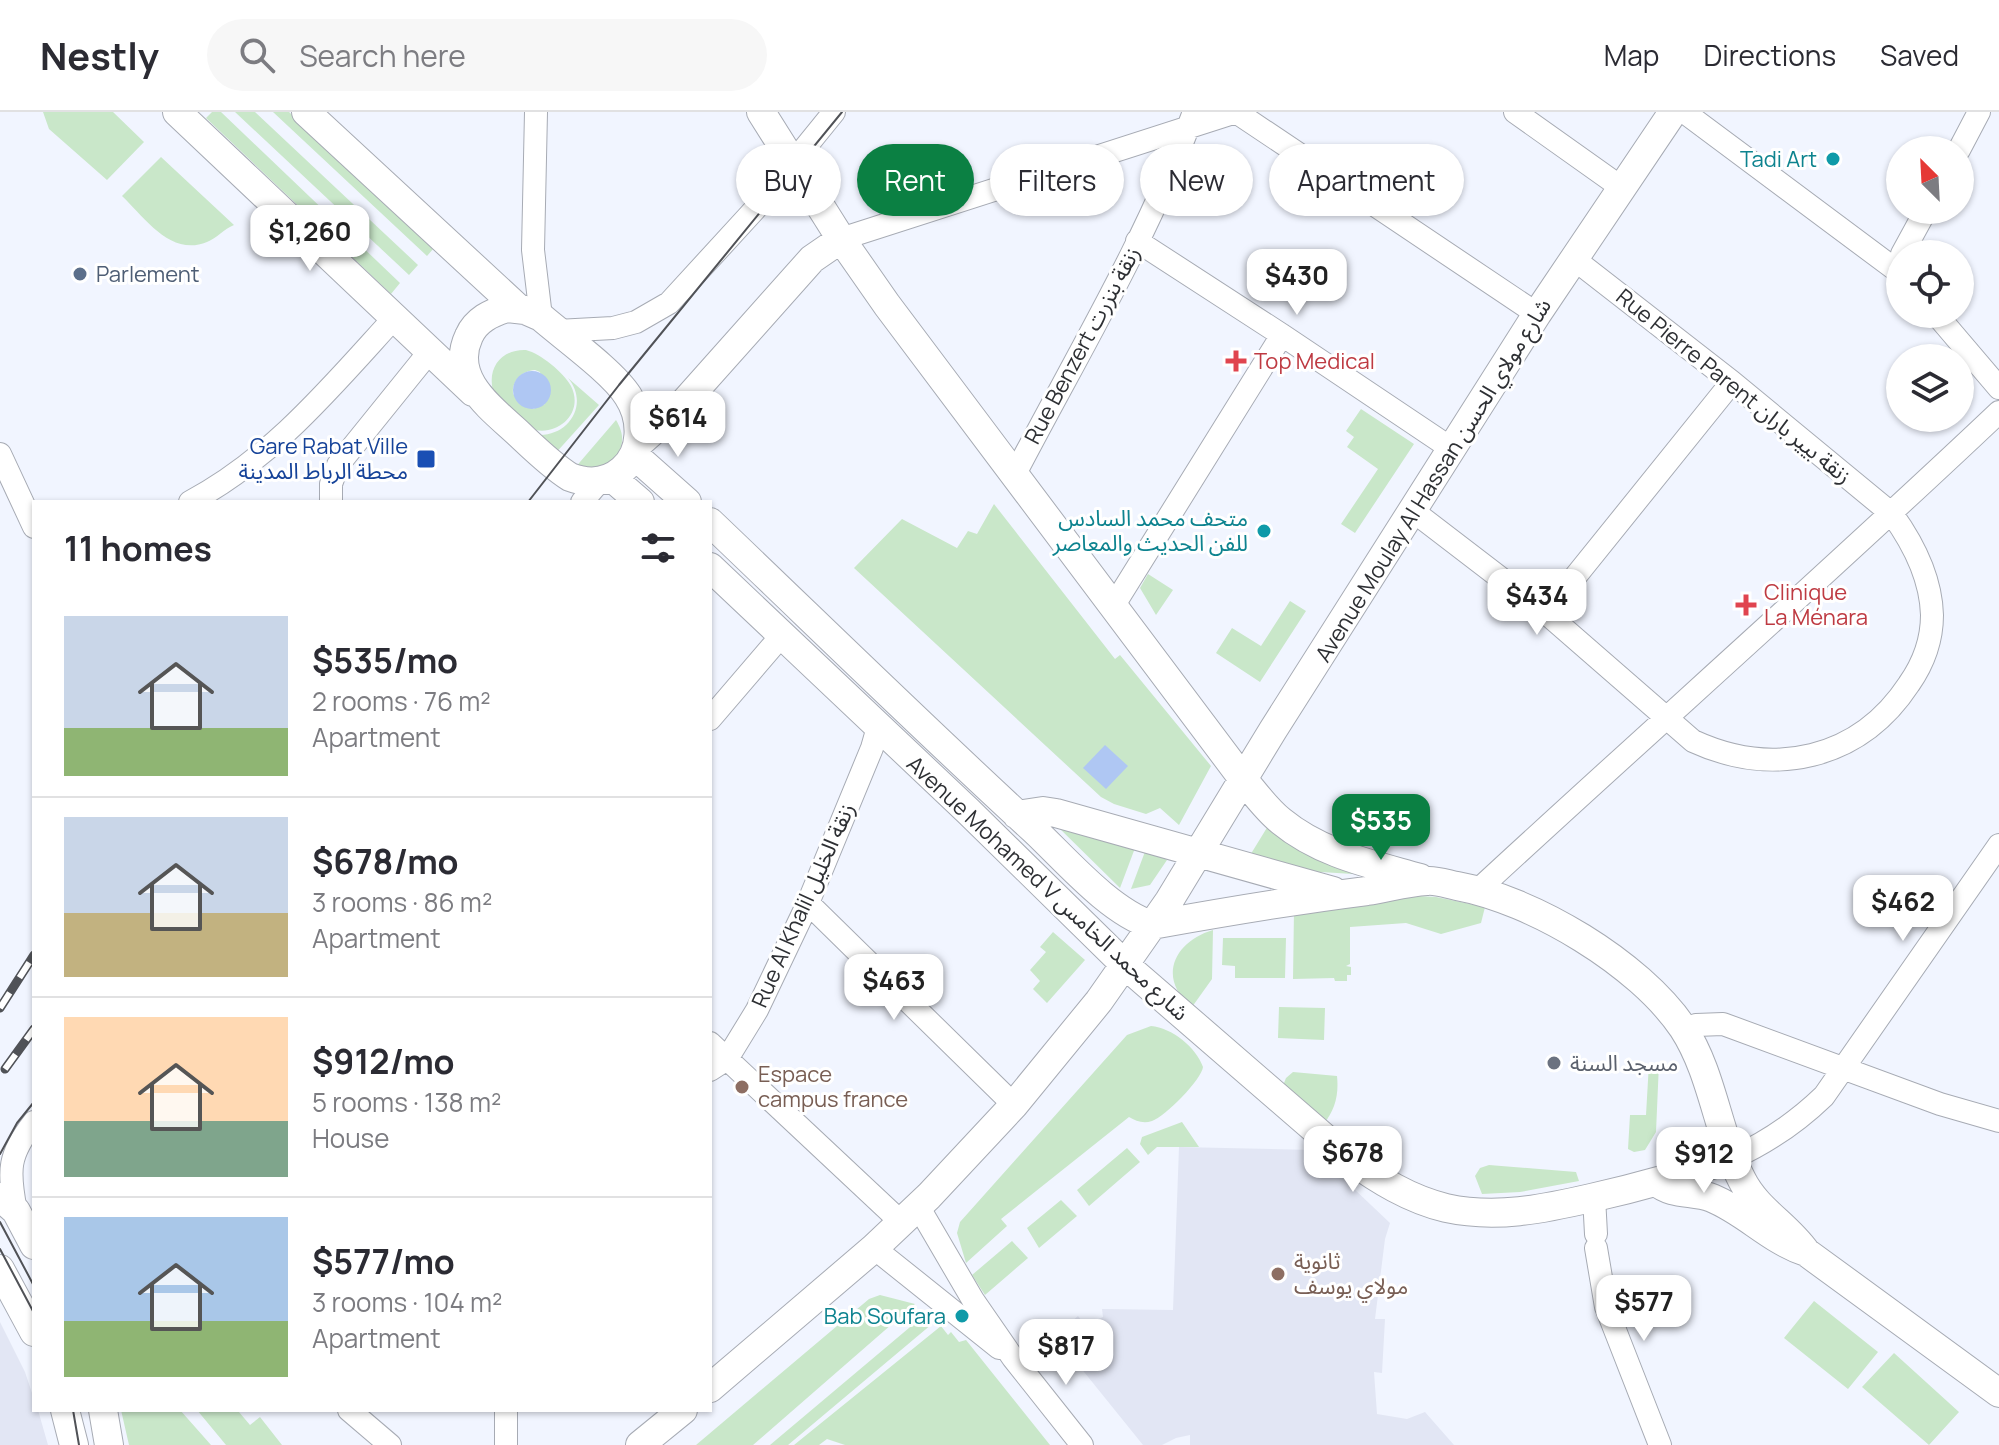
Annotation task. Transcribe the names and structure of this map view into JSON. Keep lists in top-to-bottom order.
{
  "streets": {
    "main road": ["Avenue Moulay Al Hassan شارع مولاي الحسن", "Avenue Mohamed V شارع محمد الخامس"],
    "street": ["Rue Benzert زنقة بنزرت", "Rue Pierre Parent زنقة بيير باران", "Rue Al Khalil زنقة الخليل"]
  },
  "crossings": [
    ["Rue Pierre Parent زنقة بيير باران", "Avenue Moulay Al Hassan شارع مولاي الحسن"],
    ["Avenue Moulay Al Hassan شارع مولاي الحسن", "Avenue Mohamed V شارع محمد الخامس"],
    ["Avenue Mohamed V شارع محمد الخامس", "Rue Al Khalil زنقة الخليل"]
  ],
  "places": {
    "other": [
      "Tadi Art",
      "Parlement",
      "متحف محمد السادس للفن الحديث والمعاصر",
      "مسجد السنة",
      "Espace campus france",
      "ثانوية مولاي يوسف",
      "Bab Soufara"
    ],
    "health": ["Top Medical", "Clinique La Ménara"],
    "transit": ["Gare Rabat Ville محطة الرباط المدينة"]
  },
  "north": "top left",
  "page": {
    "header": "Nestly",
    "search": "Search here",
    "nav": ["Map", "Directions", "Saved"],
    "chip": [
      "Buy",
      "Rent",
      "Filters",
      "New",
      "Apartment"
    ],
    "price": [
      "$1,260",
      "$430",
      "$614",
      "$434",
      "$535",
      "$462",
      "$463",
      "$678",
      "$912",
      "$577",
      "$817"
    ],
    "heading": "11 homes",
    "list": [
      {
        "name": "$535/mo",
        "note": "2 rooms · 76 m² · Apartment"
      },
      {
        "name": "$678/mo",
        "note": "3 rooms · 86 m² · Apartment"
      },
      {
        "name": "$912/mo",
        "note": "5 rooms · 138 m² · House"
      },
      {
        "name": "$577/mo",
        "note": "3 rooms · 104 m² · Apartment"
      }
    ]
  }
}
